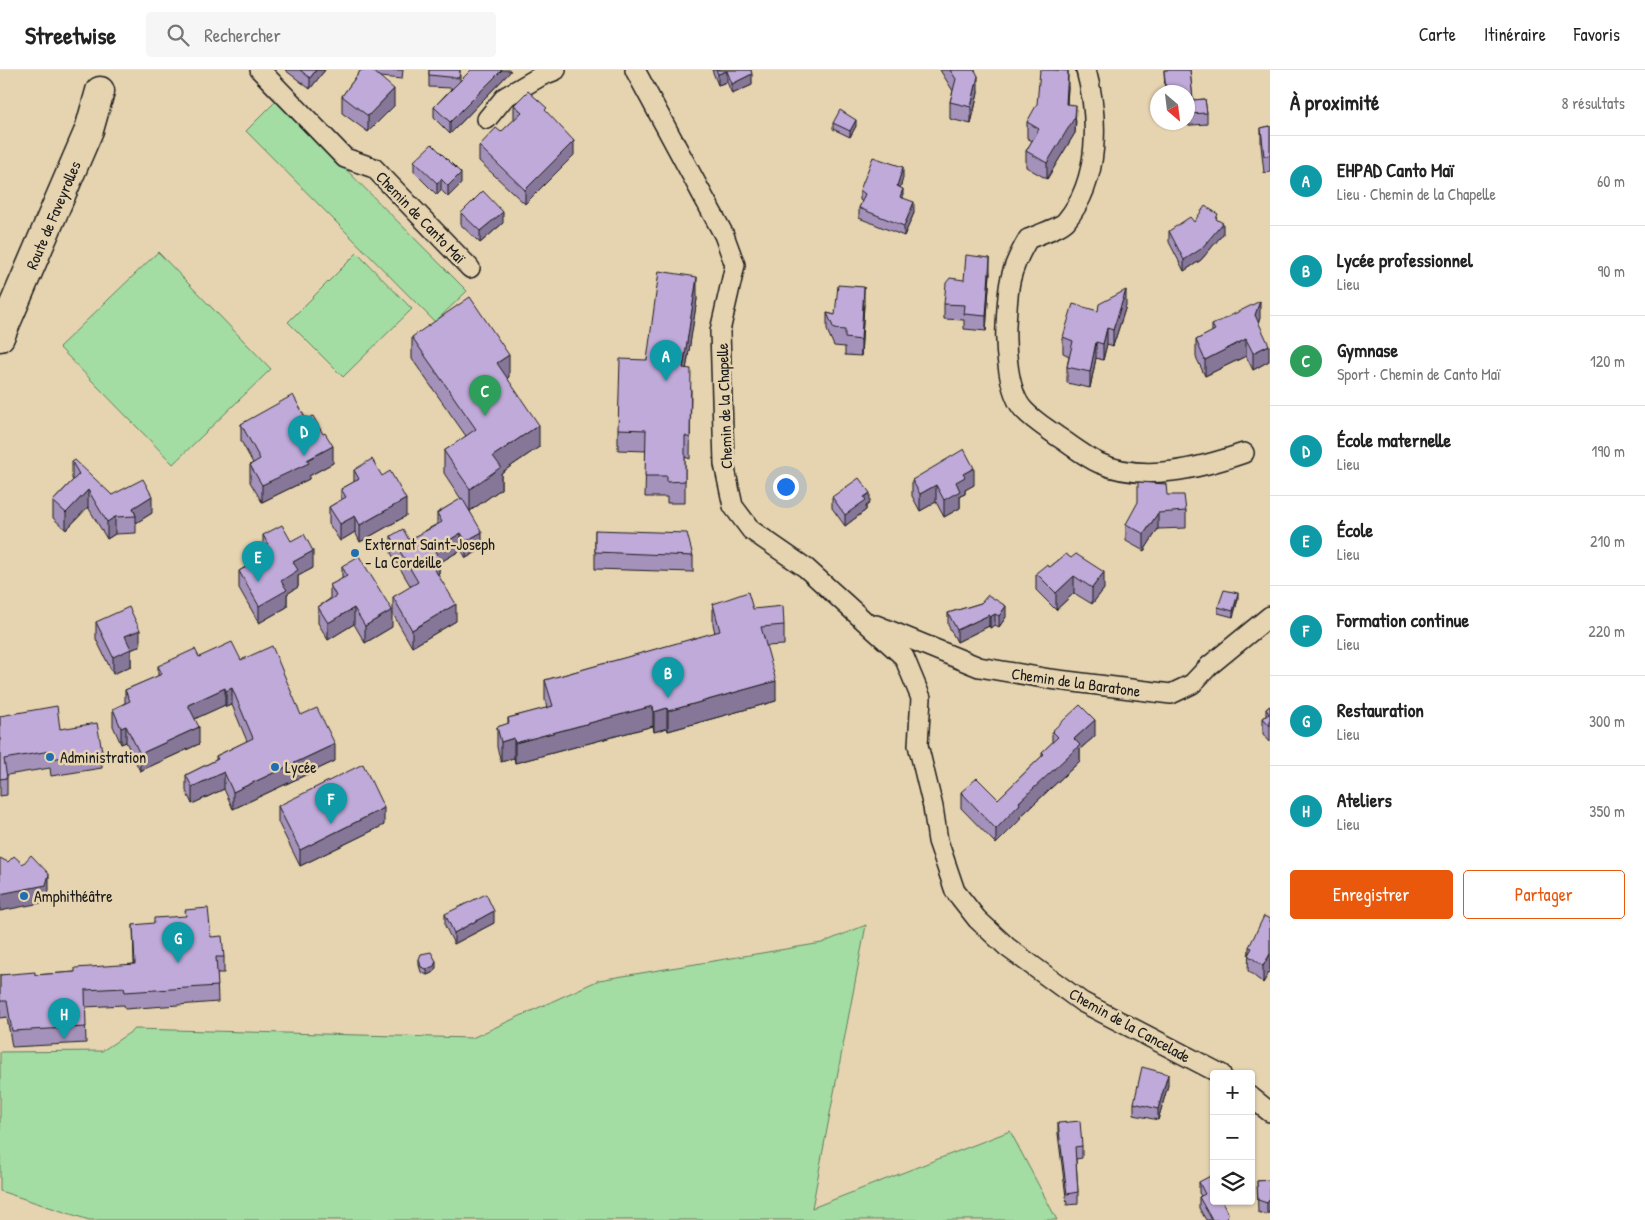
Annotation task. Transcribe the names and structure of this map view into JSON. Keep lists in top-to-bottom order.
{
  "streets": {
    "main road": ["Route de Faveyrolles"],
    "street": [
      "Chemin de Canto Maï",
      "Chemin de la Chapelle",
      "Chemin de la Baratone",
      "Chemin de la Cancelade"
    ]
  },
  "crossings": [
    ["Chemin de la Chapelle", "Chemin de la Baratone"],
    ["Chemin de la Chapelle", "Chemin de la Cancelade"]
  ],
  "places": [
    "Externat Saint-Joseph - La Cordeille",
    "Administration",
    "Lycée",
    "Amphithéâtre"
  ],
  "north": "bottom right",
  "page": {
    "header": "Streetwise",
    "search": "Rechercher",
    "nav": ["Carte", "Itinéraire", "Favoris"],
    "heading": ["À proximité", "8 résultats"],
    "list": [
      {
        "mark": "A",
        "name": "EHPAD Canto Maï",
        "note": "Lieu · Chemin de la Chapelle",
        "value": "60 m"
      },
      {
        "mark": "B",
        "name": "Lycée professionnel",
        "note": "Lieu",
        "value": "90 m"
      },
      {
        "mark": "C",
        "name": "Gymnase",
        "note": "Sport · Chemin de Canto Maï",
        "value": "120 m"
      },
      {
        "mark": "D",
        "name": "École maternelle",
        "note": "Lieu",
        "value": "190 m"
      },
      {
        "mark": "E",
        "name": "École",
        "note": "Lieu",
        "value": "210 m"
      },
      {
        "mark": "F",
        "name": "Formation continue",
        "note": "Lieu",
        "value": "220 m"
      },
      {
        "mark": "G",
        "name": "Restauration",
        "note": "Lieu",
        "value": "300 m"
      },
      {
        "mark": "H",
        "name": "Ateliers",
        "note": "Lieu",
        "value": "350 m"
      }
    ],
    "pins": [
      "A",
      "C",
      "D",
      "E",
      "B",
      "F",
      "G",
      "H"
    ],
    "buttons": ["Enregistrer", "Partager"],
    "map_buttons": ["+", "−"]
  }
}
